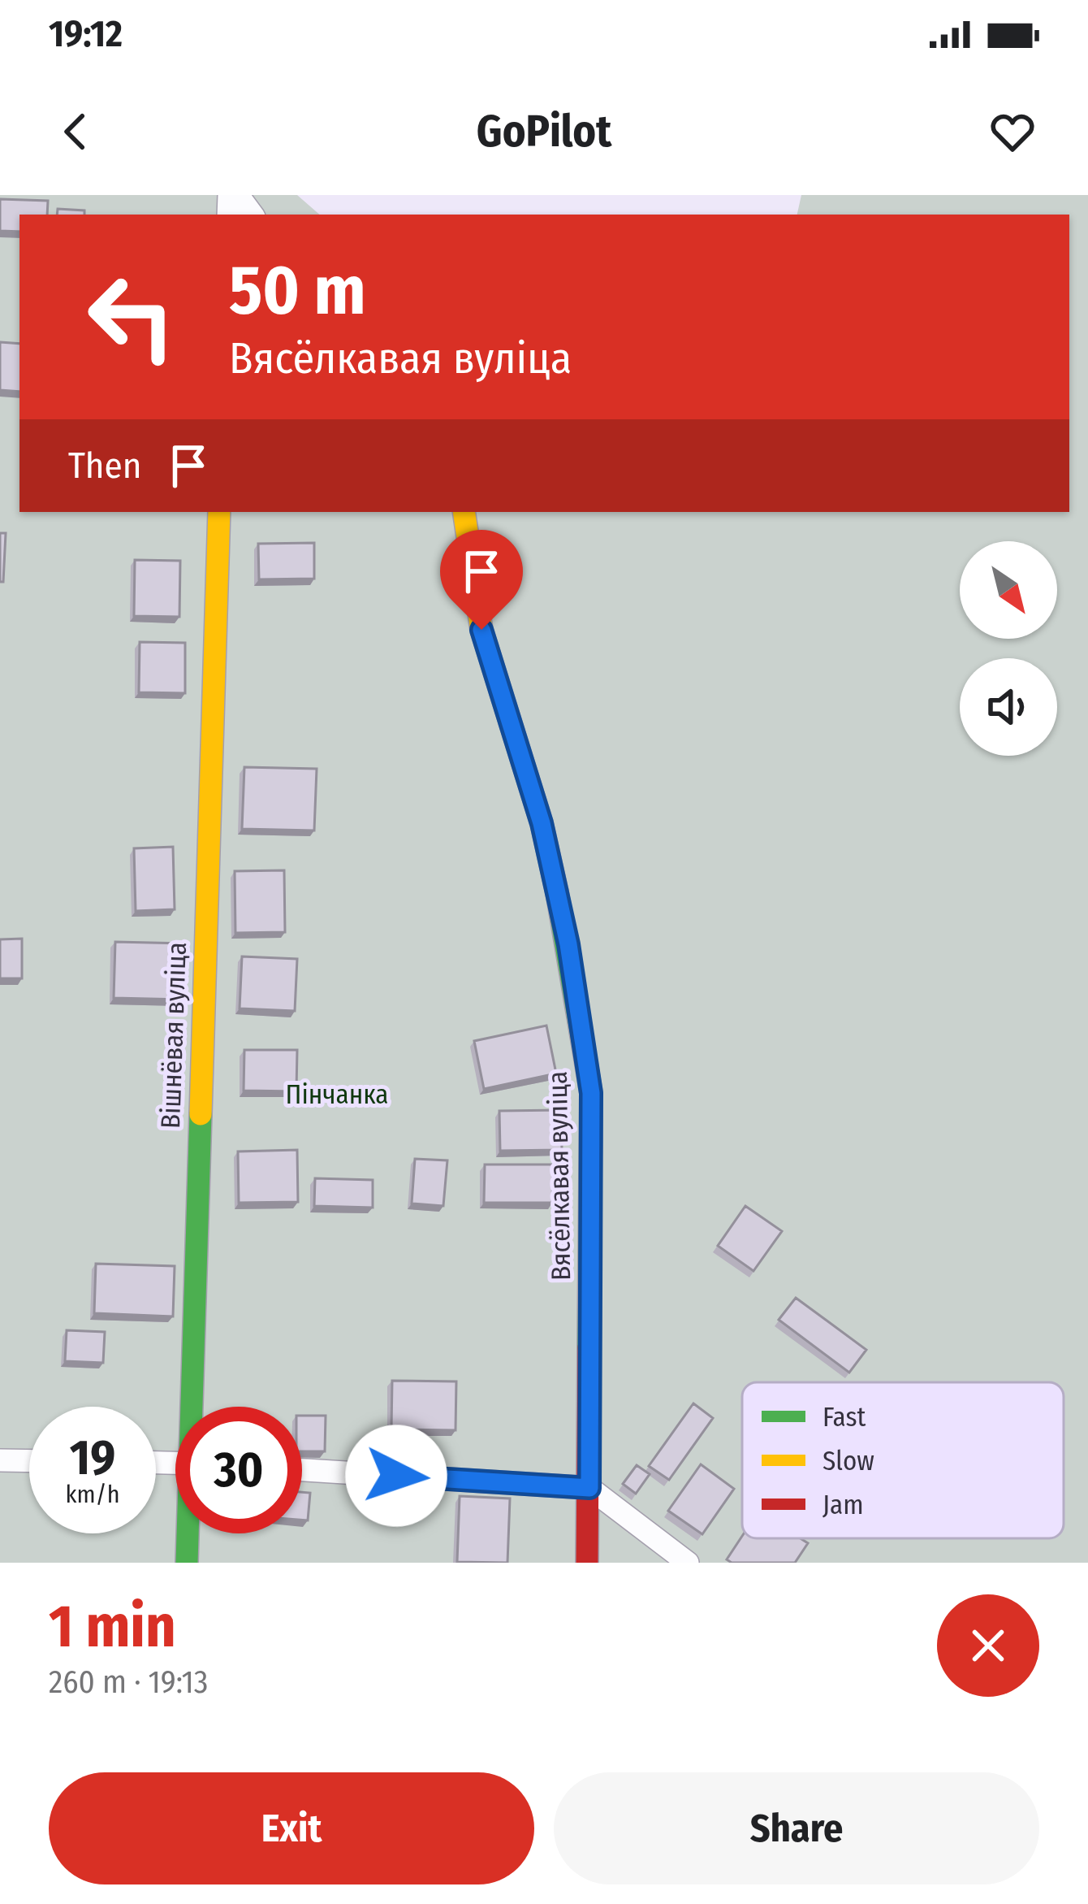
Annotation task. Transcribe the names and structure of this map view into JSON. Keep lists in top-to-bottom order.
{
  "streets": {
    "street": ["Вішнёвая вуліца", "Вясёлкавая вуліца"]
  },
  "parks": ["Пінчанка"],
  "legend": ["Fast", "Slow", "Jam"],
  "north": "bottom right",
  "page": {
    "status": "19:12",
    "header": "GoPilot",
    "turn": ["50 m", "Вясёлкавая вуліца"],
    "then": "Then",
    "speed": "19 km/h",
    "limit": "30",
    "heading": ["1 min", "260 m · 19:13"],
    "buttons": ["Exit", "Share"]
  }
}
